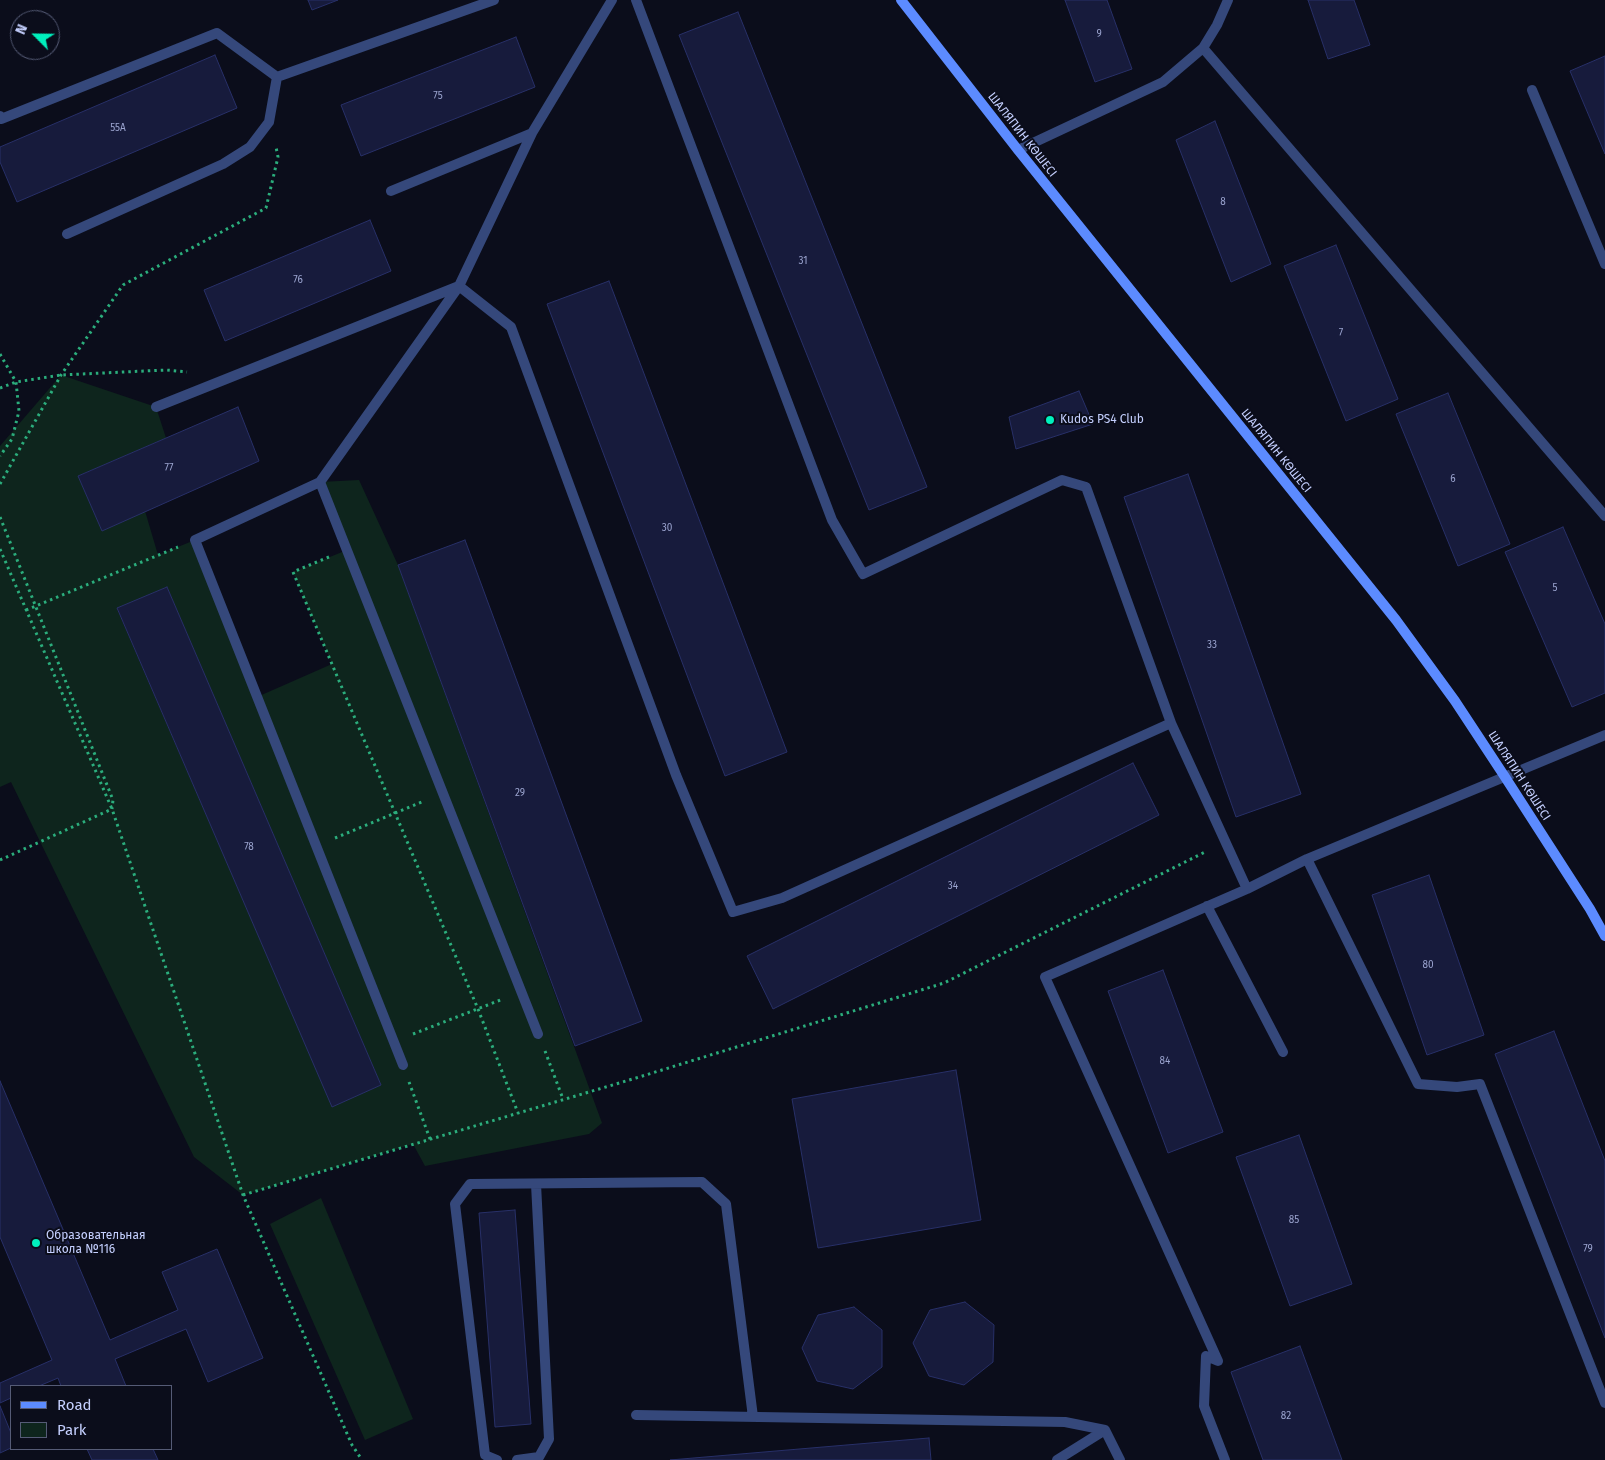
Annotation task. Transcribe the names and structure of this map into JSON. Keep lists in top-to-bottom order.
{
  "streets": {
    "main road": ["ШАЛЯПИН КӨШЕСІ"]
  },
  "places": ["Kudos PS4 Club", "Образовательная школа №116"],
  "house_numbers": [
    "9",
    "75",
    "55А",
    "8",
    "31",
    "76",
    "7",
    "77",
    "6",
    "30",
    "5",
    "33",
    "29",
    "78",
    "34",
    "80",
    "84",
    "85",
    "79",
    "82"
  ],
  "legend": ["Road", "Park"],
  "north": "top left"
}
